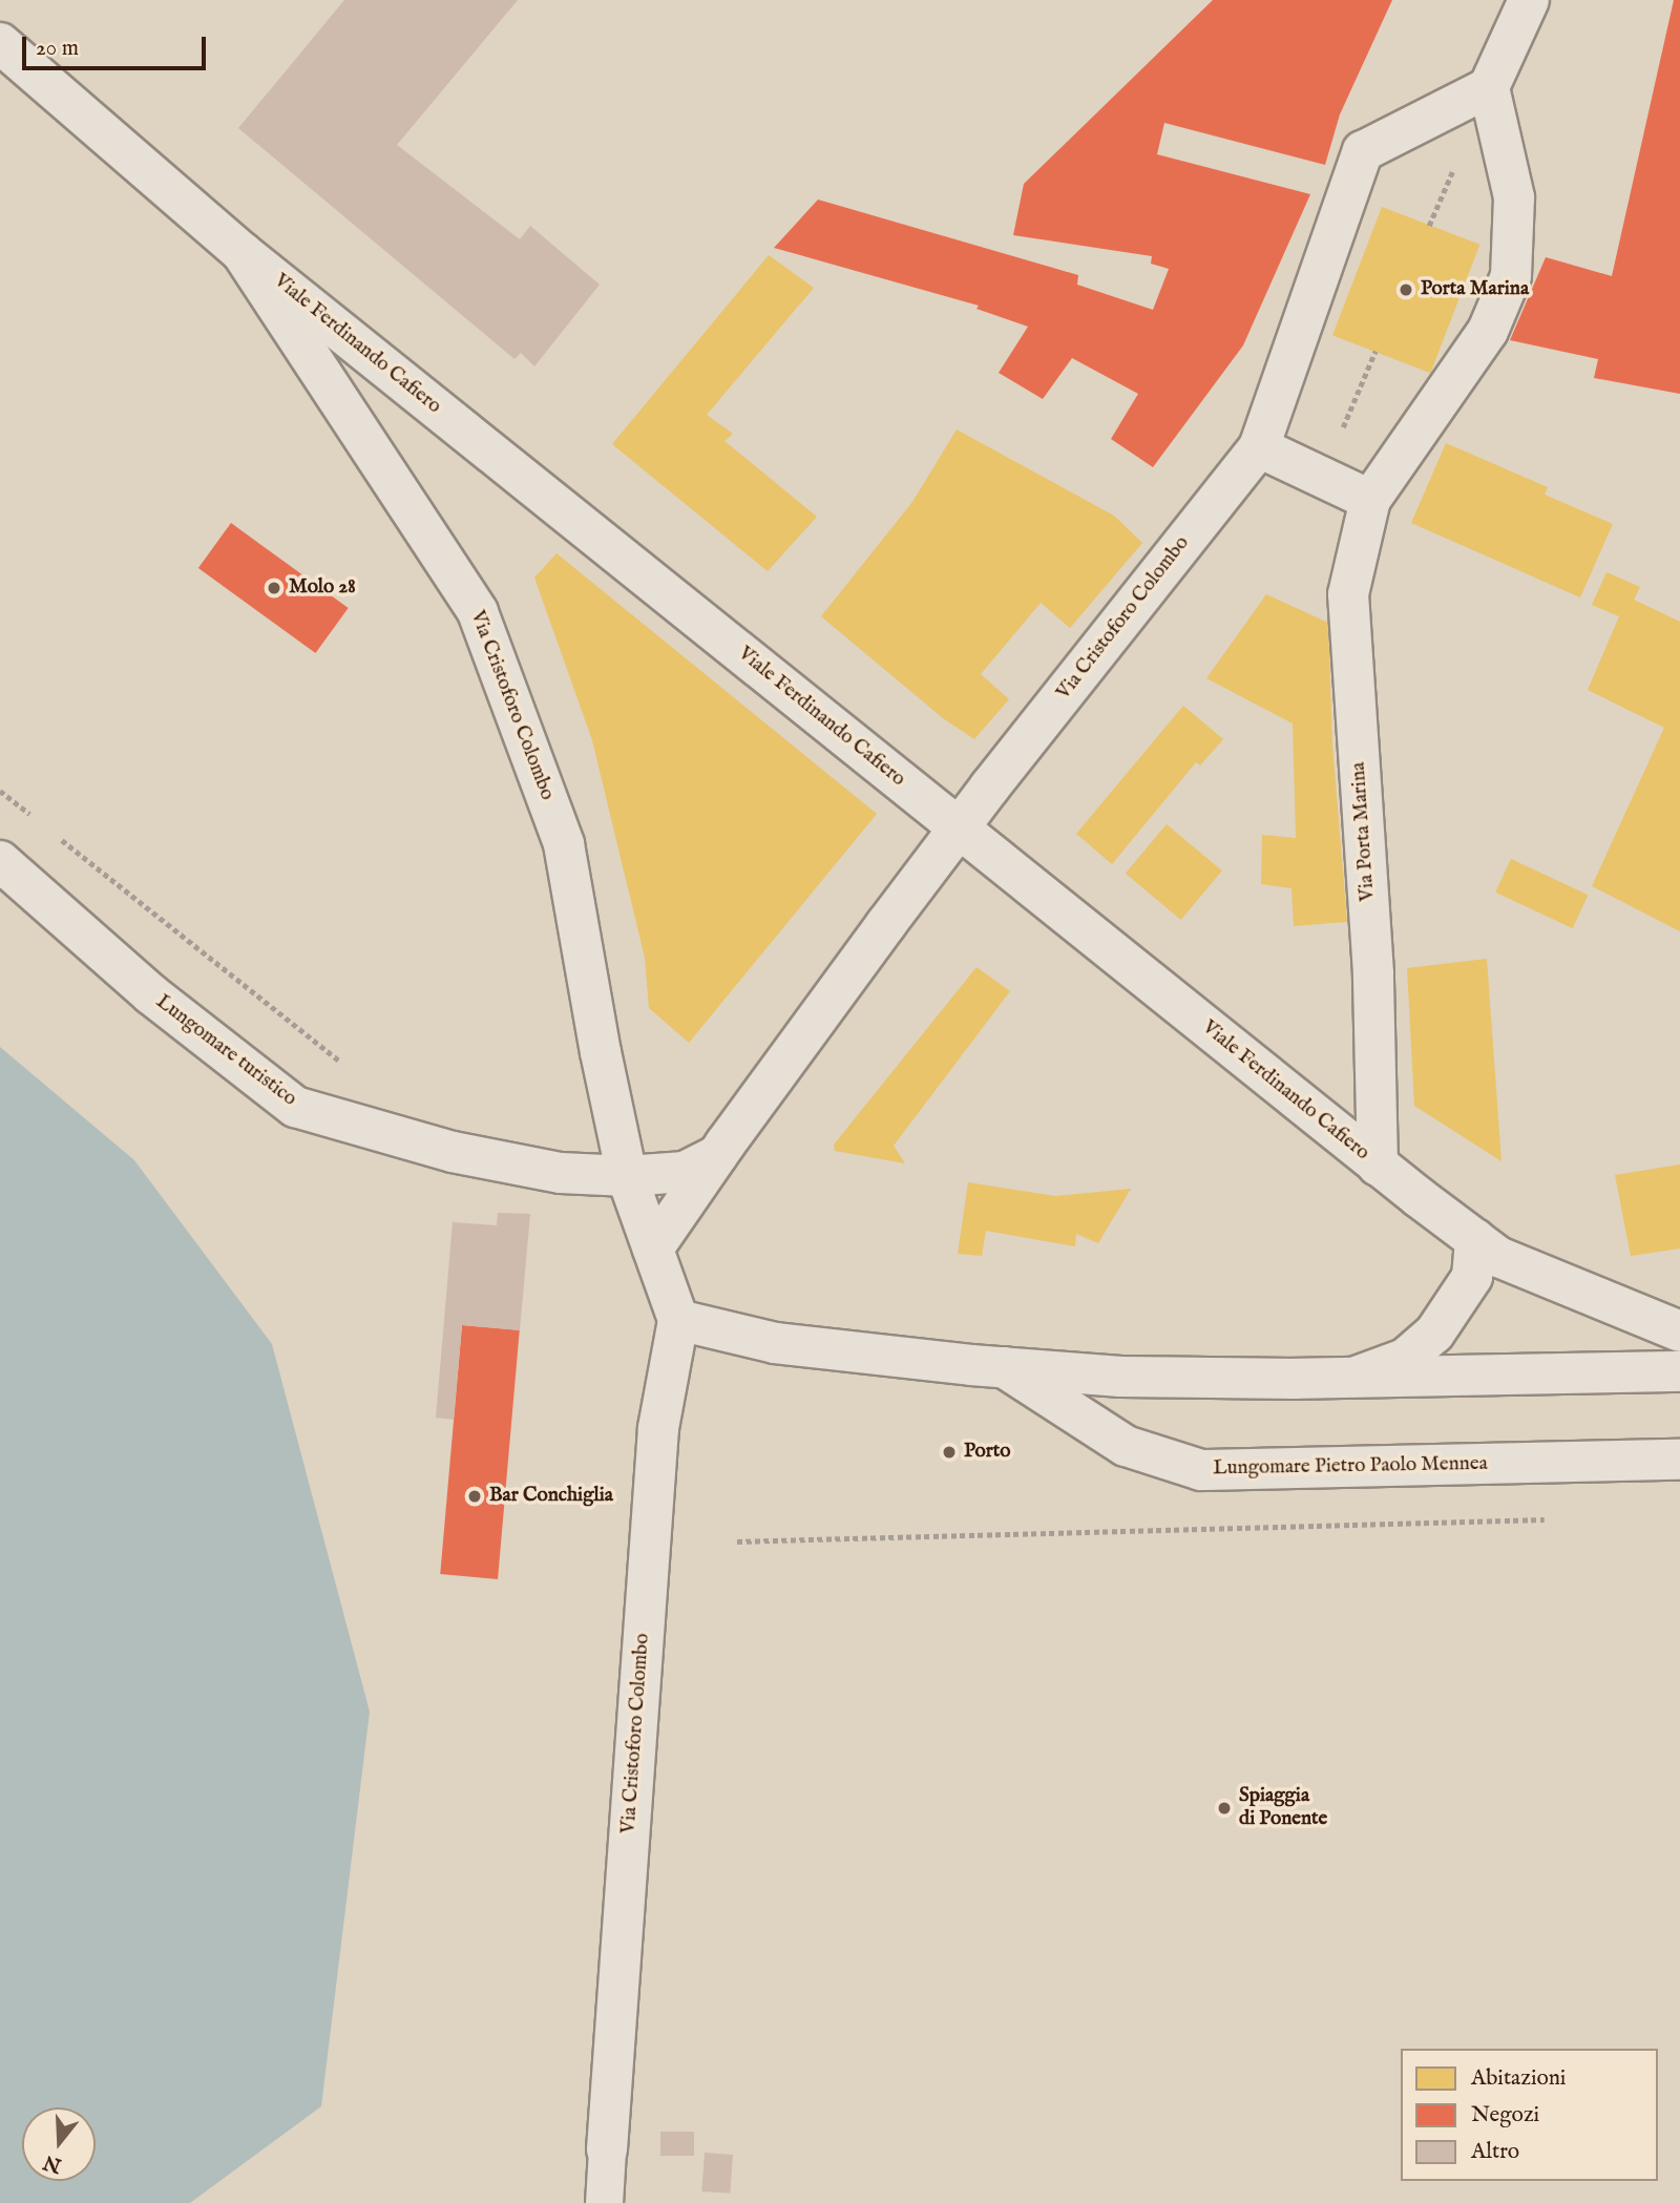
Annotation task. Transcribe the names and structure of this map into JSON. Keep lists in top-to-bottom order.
{
  "streets": {
    "street": [
      "Viale Ferdinando Cafiero",
      "Via Cristoforo Colombo",
      "Via Porta Marina",
      "Lungomare turistico",
      "Lungomare Pietro Paolo Mennea"
    ]
  },
  "crossings": [
    ["Viale Ferdinando Cafiero", "Via Cristoforo Colombo"],
    ["Viale Ferdinando Cafiero", "Via Porta Marina"],
    ["Viale Ferdinando Cafiero", "Lungomare Pietro Paolo Mennea"],
    ["Via Cristoforo Colombo", "Via Porta Marina"],
    ["Via Cristoforo Colombo", "Lungomare turistico"],
    ["Via Cristoforo Colombo", "Lungomare Pietro Paolo Mennea"]
  ],
  "places": [
    "Porta Marina",
    "Molo 28",
    "Porto",
    "Bar Conchiglia",
    "Spiaggia di Ponente"
  ],
  "legend": ["Abitazioni", "Negozi", "Altro"],
  "scale_bar": "20 m",
  "north": "bottom"
}
